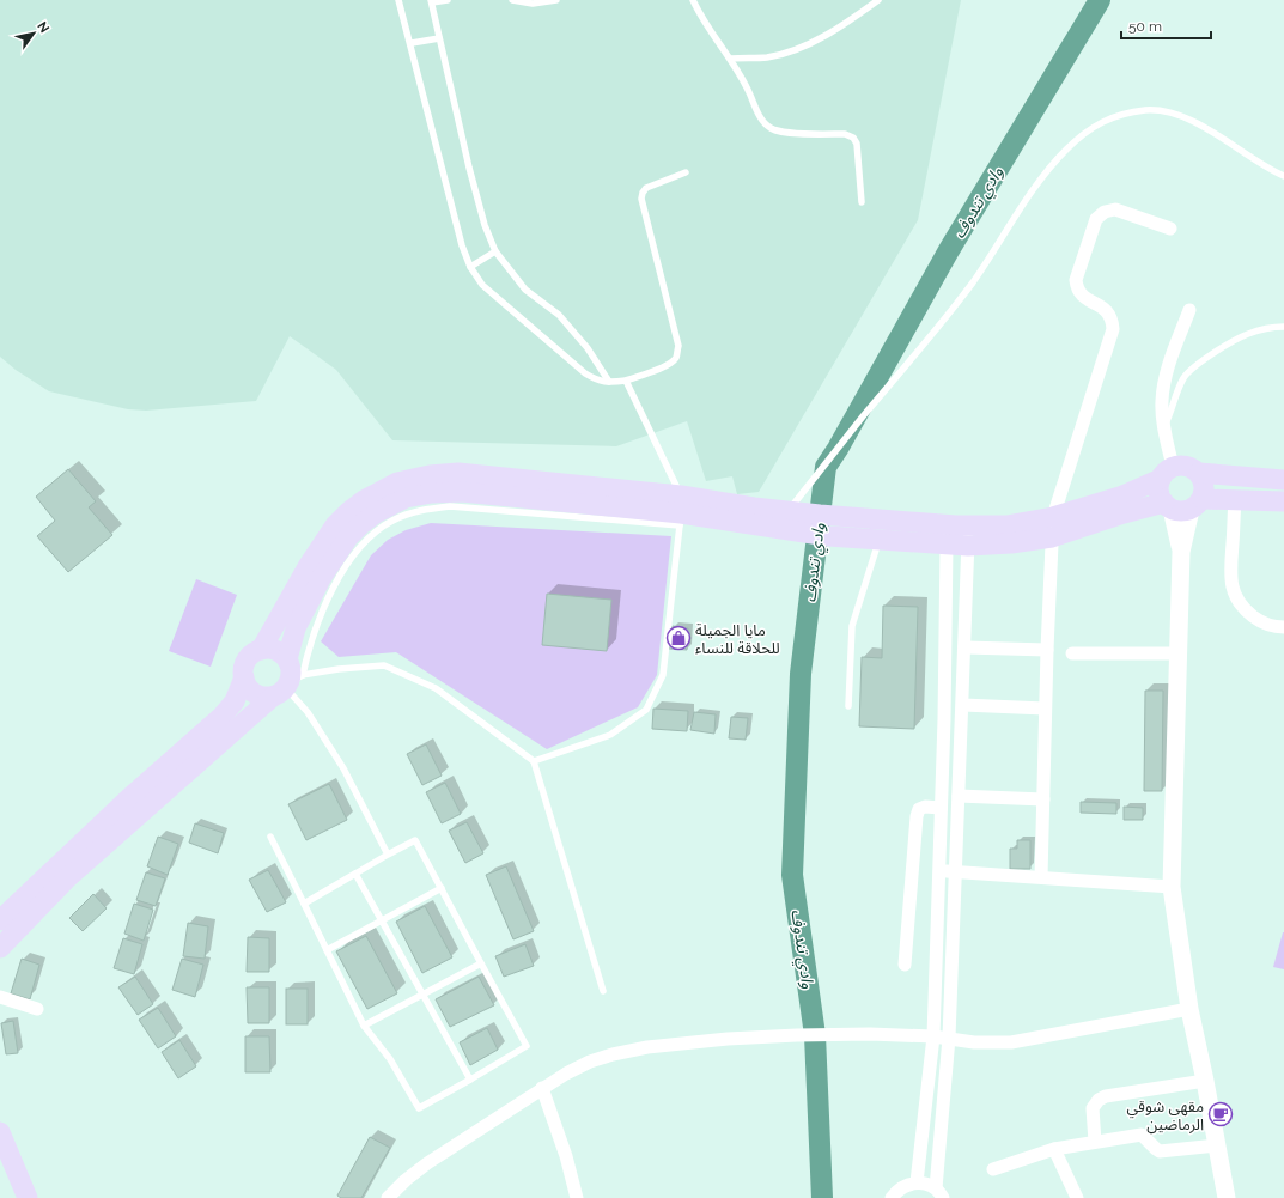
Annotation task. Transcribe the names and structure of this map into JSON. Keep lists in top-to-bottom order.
{
  "water": ["وادي تندوف"],
  "places": {
    "shop": ["مايا الجميلة للحلاقة للنساء"],
    "cafe": ["مقهى شوقي الرماضين"]
  },
  "scale_bar": "50 m",
  "north": "top right"
}
